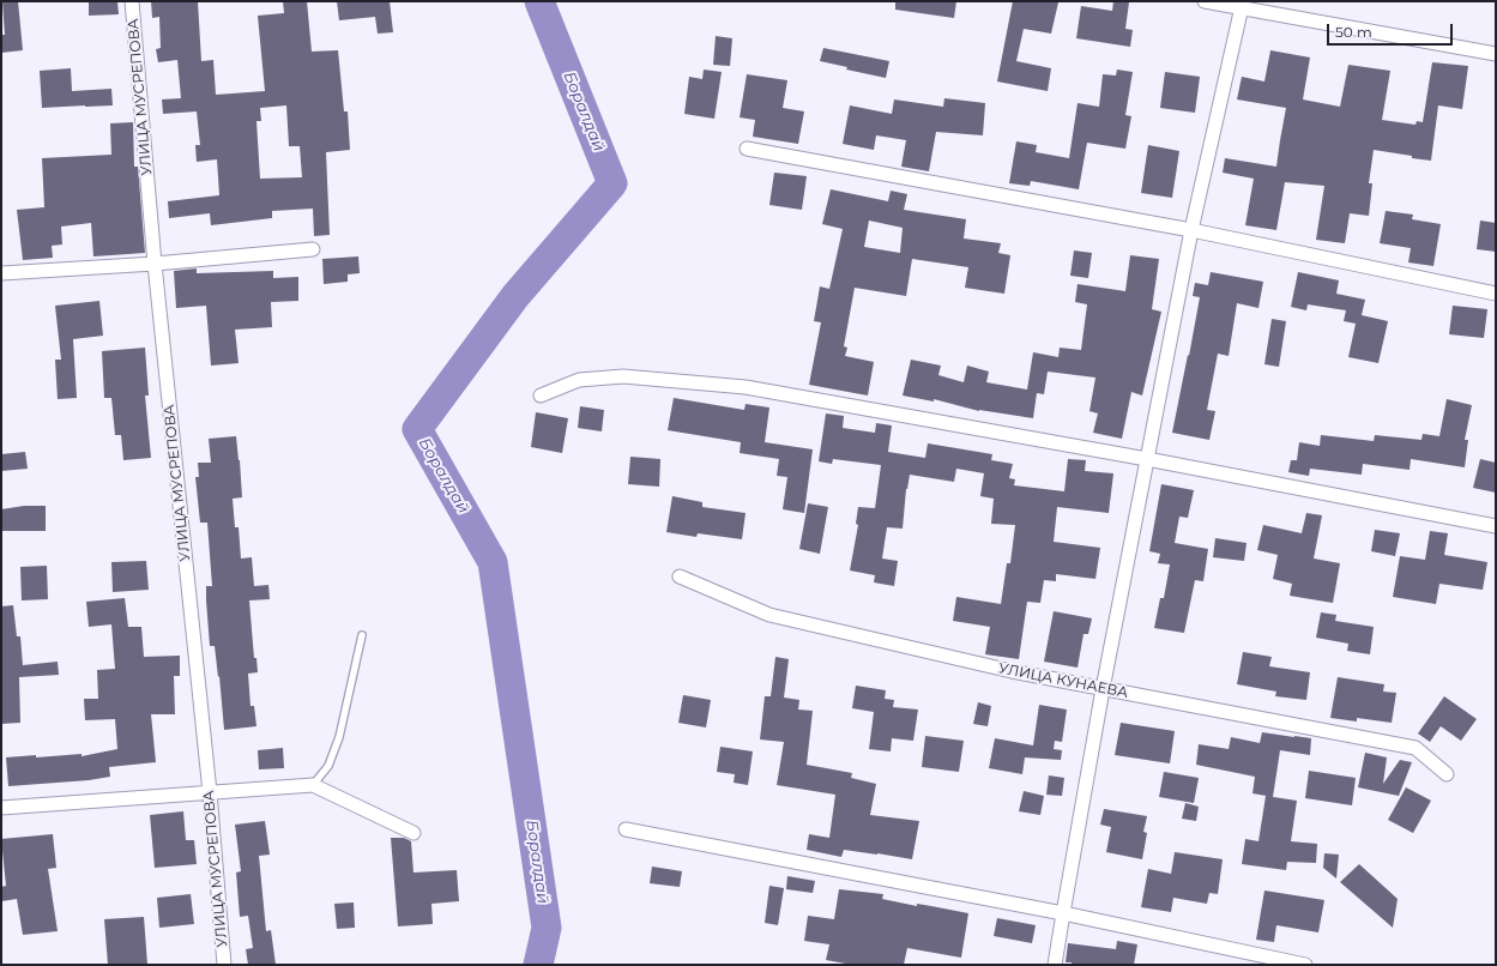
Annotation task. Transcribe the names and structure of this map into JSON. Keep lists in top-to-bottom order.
{
  "streets": {
    "street": ["УЛИЦА МУСРЕПОВА", "УЛИЦА КУНАЕВА"]
  },
  "water": ["Боралдай"],
  "scale_bar": "50 m"
}
